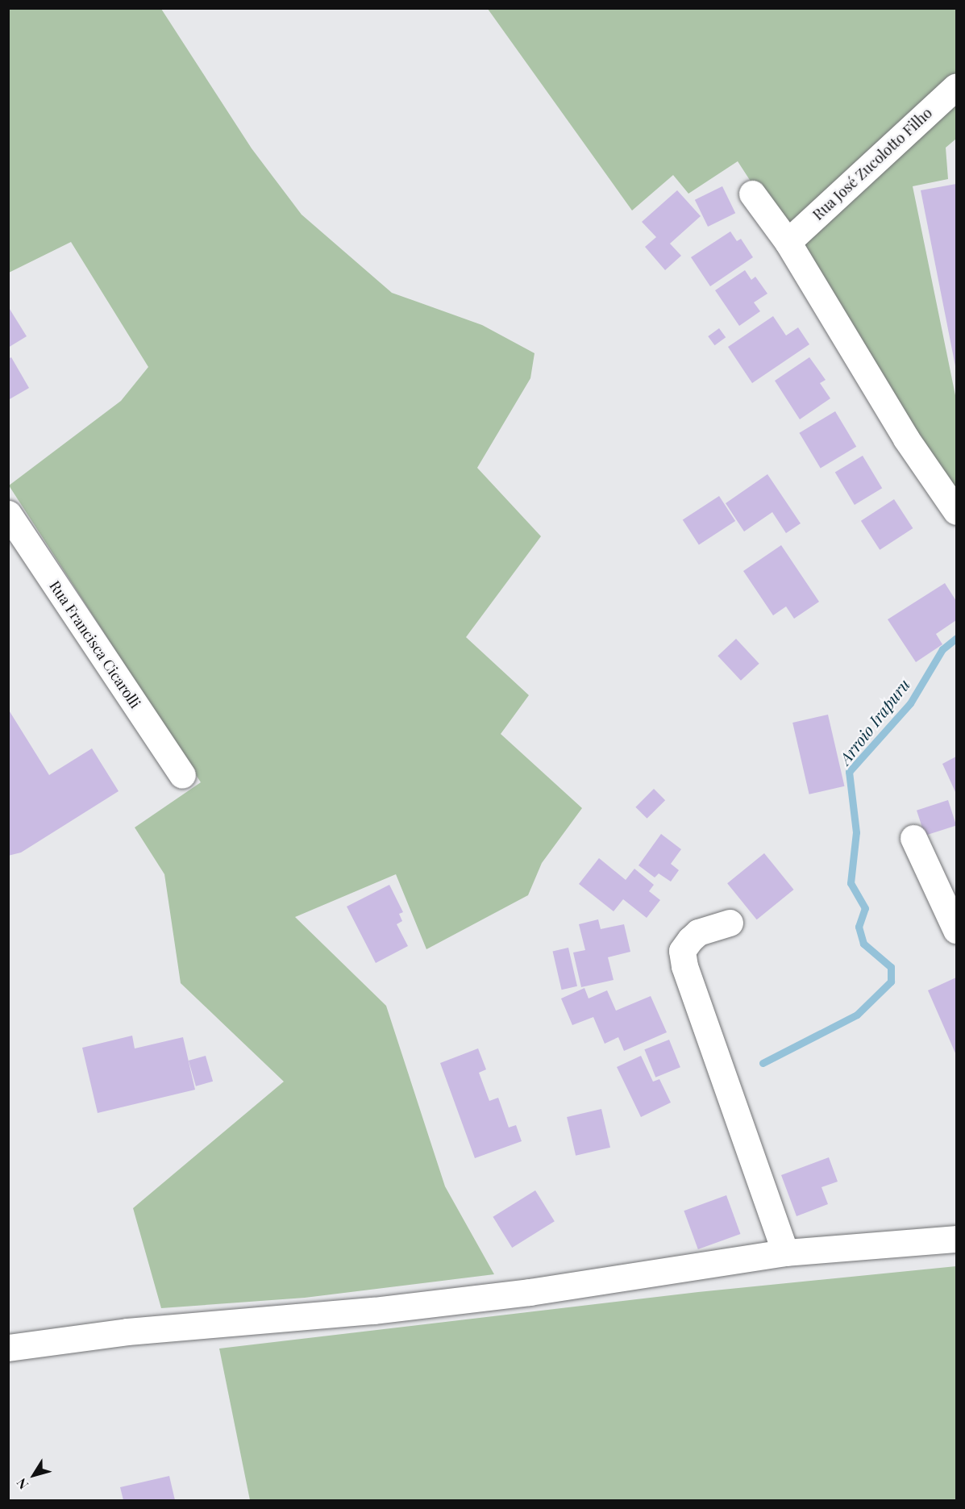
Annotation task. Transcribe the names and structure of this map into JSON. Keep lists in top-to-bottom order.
{
  "streets": {
    "street": ["Rua José Zucolotto Filho", "Rua Francisca Cicarolli"]
  },
  "water": ["Arroio Irapuru"],
  "north": "bottom left"
}
